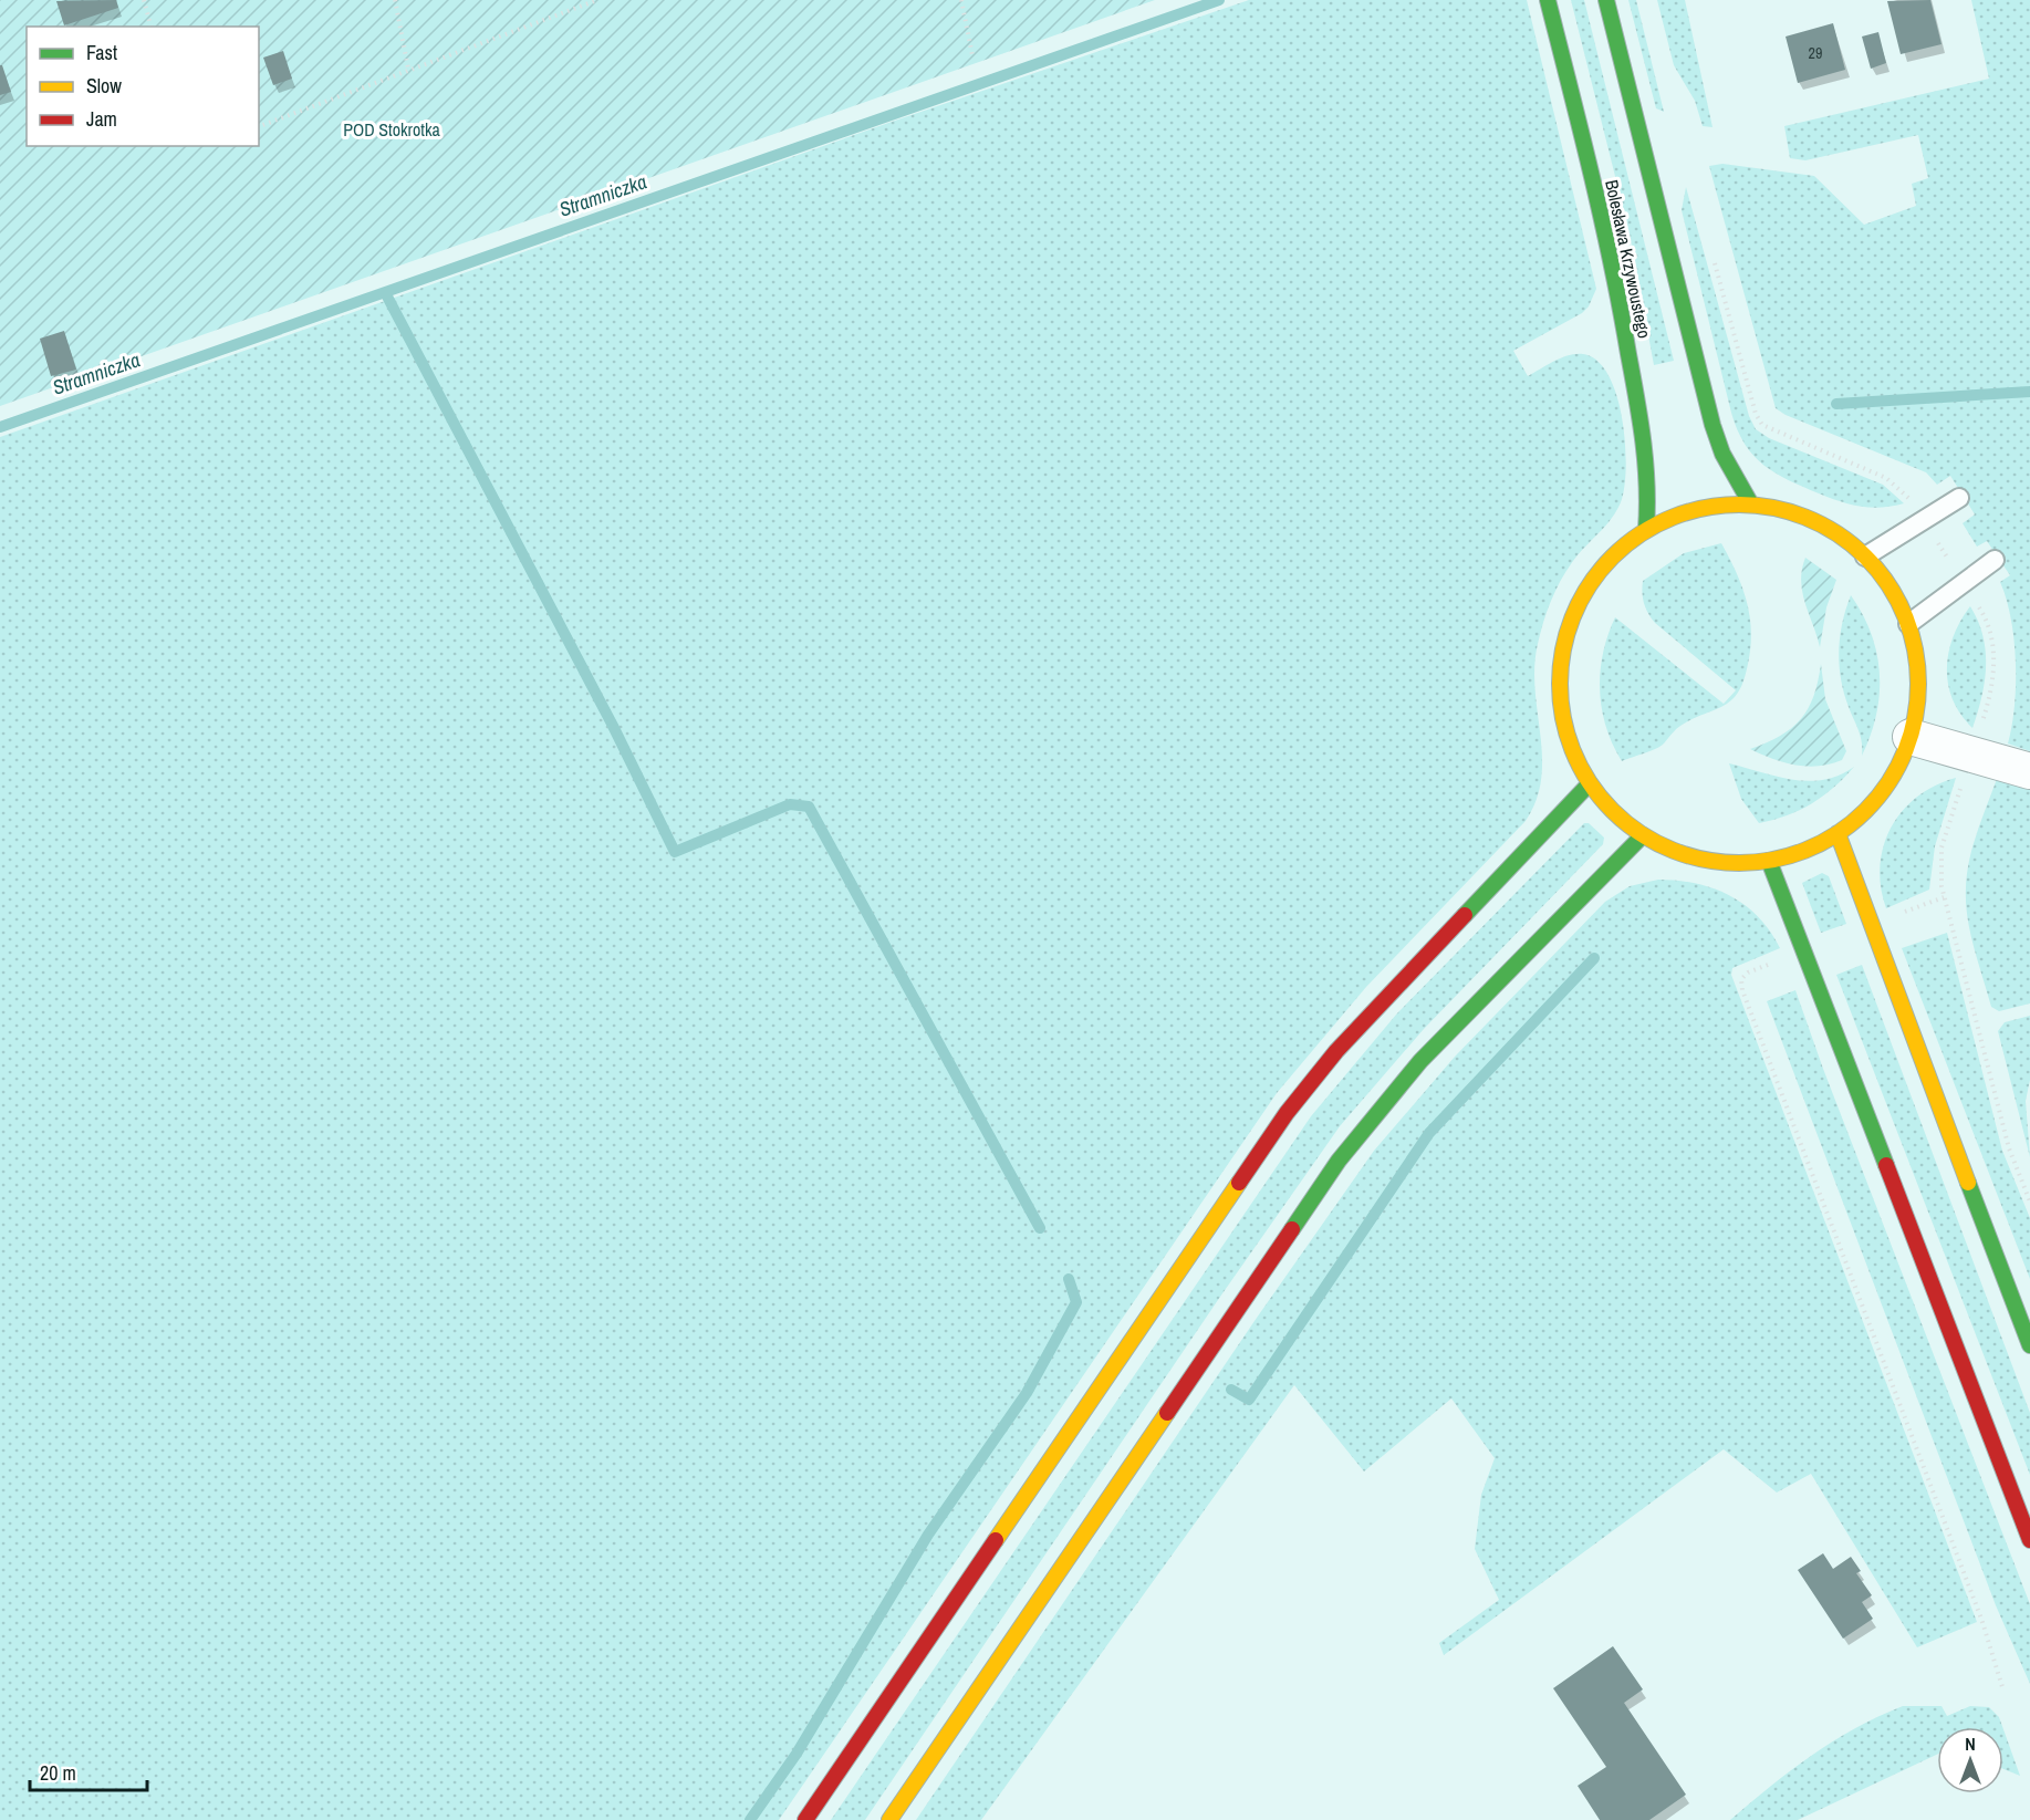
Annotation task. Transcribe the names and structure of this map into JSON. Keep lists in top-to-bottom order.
{
  "streets": {
    "main road": ["Bolesława Krzywoustego"]
  },
  "water": ["Stramniczka"],
  "parks": ["POD Stokrotka"],
  "house_numbers": ["29"],
  "legend": ["Fast", "Slow", "Jam"],
  "scale_bar": "20 m",
  "north": "top"
}
